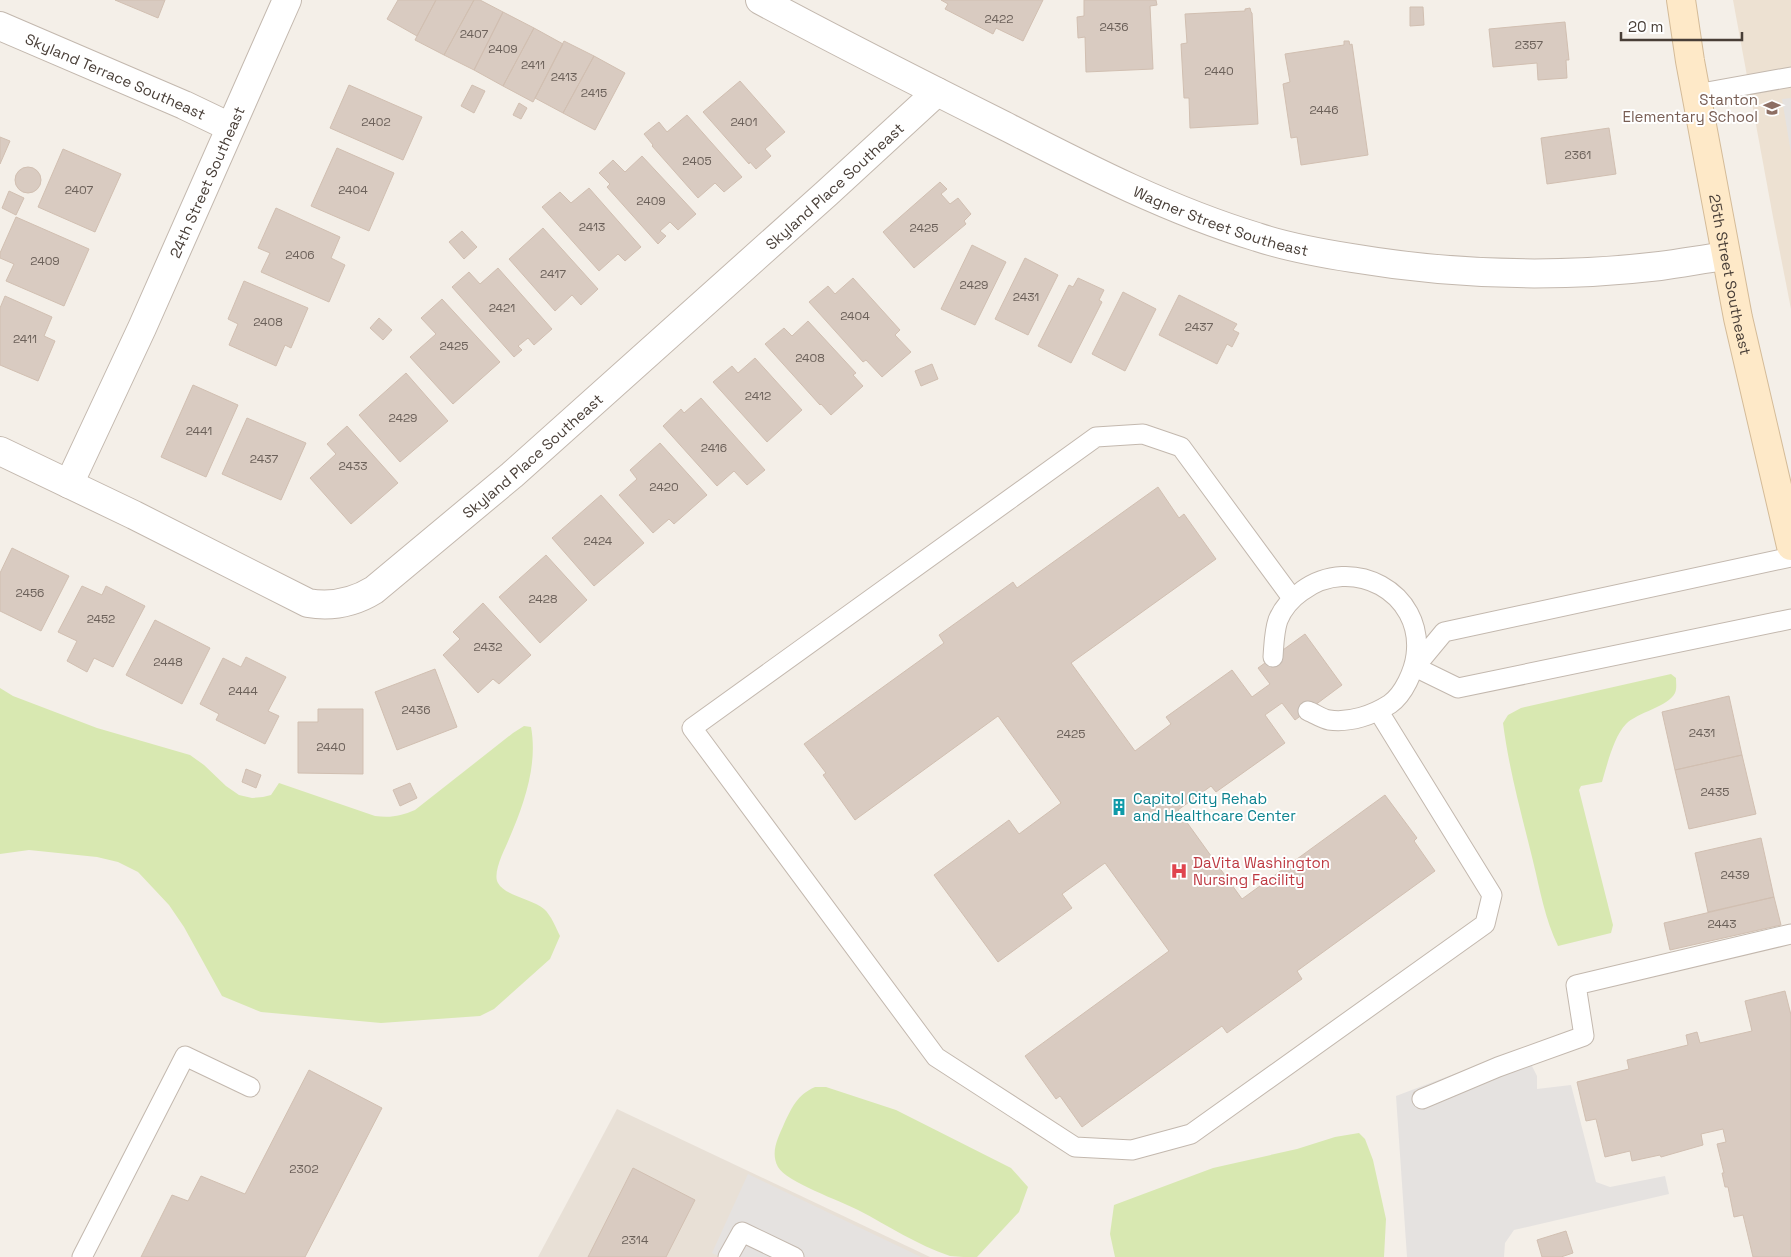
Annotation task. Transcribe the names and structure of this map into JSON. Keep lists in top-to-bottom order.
{
  "streets": {
    "street": [
      "Skyland Terrace Southeast",
      "24th Street Southeast",
      "Skyland Place Southeast",
      "Wagner Street Southeast",
      "25th Street Southeast"
    ]
  },
  "crossings": [
    ["Skyland Terrace Southeast", "24th Street Southeast"],
    ["24th Street Southeast", "Skyland Place Southeast"],
    ["Skyland Place Southeast", "Wagner Street Southeast"],
    ["Wagner Street Southeast", "25th Street Southeast"]
  ],
  "places": {
    "school or university": ["Stanton Elementary School"],
    "building": ["Capitol City Rehab and Healthcare Center"],
    "hospital": ["DaVita Washington Nursing Facility"]
  },
  "house_numbers": [
    "2422",
    "2436",
    "2407",
    "2357",
    "2409",
    "2411",
    "2440",
    "2413",
    "2415",
    "2446",
    "2402",
    "2401",
    "2361",
    "2405",
    "2407",
    "2404",
    "2409",
    "2413",
    "2425",
    "2406",
    "2409",
    "2417",
    "2429",
    "2431",
    "2421",
    "2404",
    "2408",
    "2437",
    "2411",
    "2425",
    "2408",
    "2412",
    "2429",
    "2441",
    "2416",
    "2437",
    "2433",
    "2420",
    "2424",
    "2456",
    "2428",
    "2452",
    "2432",
    "2448",
    "2444",
    "2436",
    "2431",
    "2425",
    "2440",
    "2435",
    "2439",
    "2443",
    "2302",
    "2314"
  ],
  "scale_bar": "20 m"
}
